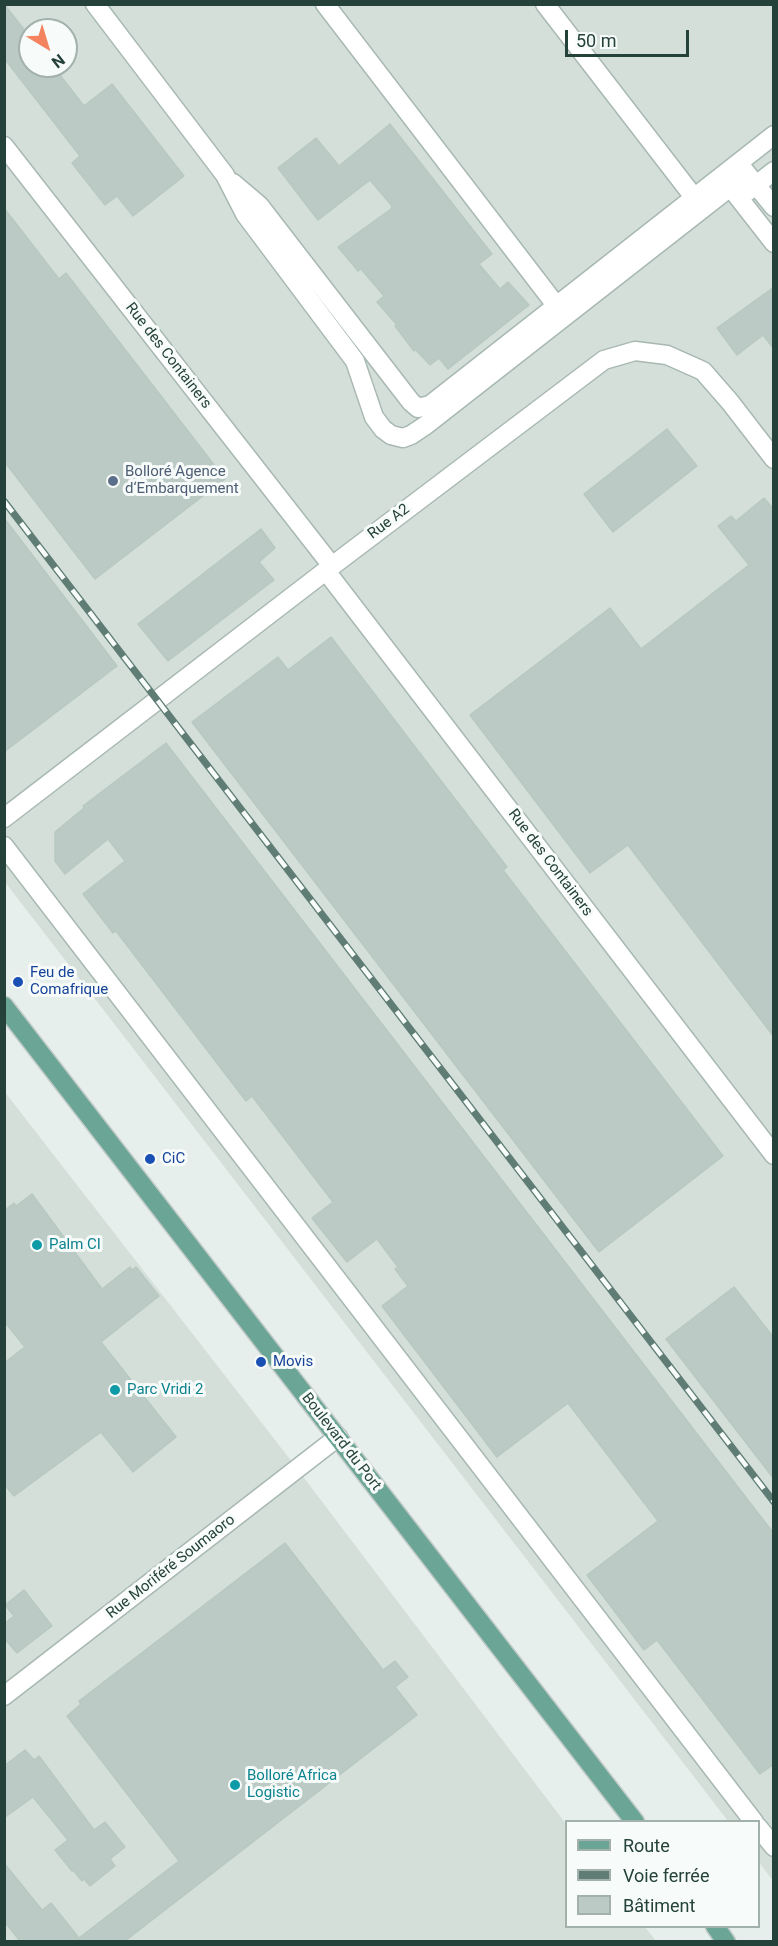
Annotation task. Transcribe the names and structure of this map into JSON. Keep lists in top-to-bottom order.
{
  "streets": {
    "main road": ["Boulevard du Port"],
    "street": ["Rue des Containers", "Rue A2", "Rue Moriféré Soumaoro"]
  },
  "crossings": [
    ["Rue des Containers", "Rue A2"],
    ["Boulevard du Port", "Rue Moriféré Soumaoro"]
  ],
  "places": [
    "Bolloré Agence d‘Embarquement",
    "Feu de Comafrique",
    "CiC",
    "Palm CI",
    "Movis",
    "Parc Vridi 2",
    "Bolloré Africa Logistic"
  ],
  "legend": ["Route", "Voie ferrée", "Bâtiment"],
  "scale_bar": "50 m",
  "north": "bottom right"
}
